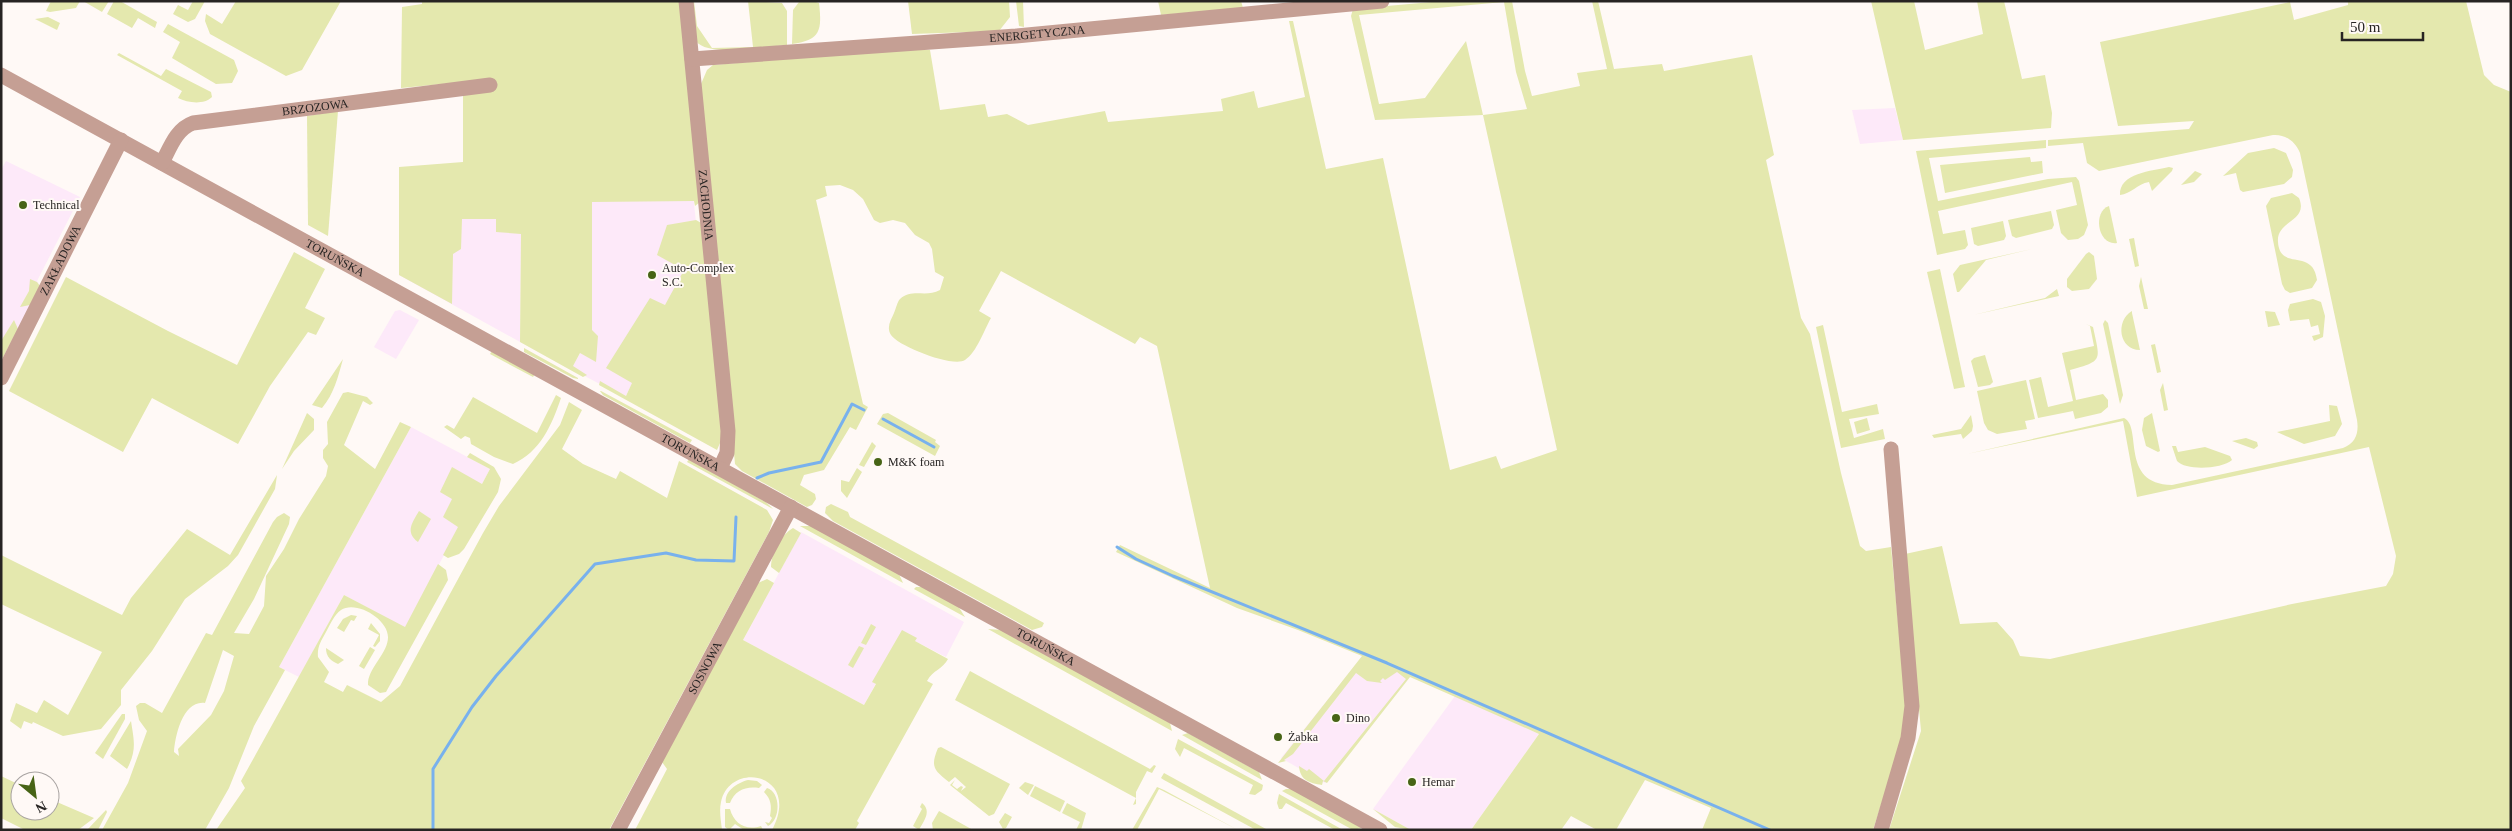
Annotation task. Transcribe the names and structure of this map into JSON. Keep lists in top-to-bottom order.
{
  "streets": {
    "street": [
      "ENERGETYCZNA",
      "BRZOZOWA",
      "ZACHODNIA",
      "TORUŃSKA",
      "ZAKŁADOWA",
      "SOSNOWA"
    ]
  },
  "crossings": [
    ["ENERGETYCZNA", "ZACHODNIA"],
    ["BRZOZOWA", "TORUŃSKA"],
    ["ZACHODNIA", "TORUŃSKA"],
    ["TORUŃSKA", "ZAKŁADOWA"],
    ["TORUŃSKA", "SOSNOWA"]
  ],
  "places": [
    "Technical",
    "Auto-Complex S.C.",
    "M&K foam",
    "Dino",
    "Żabka",
    "Hemar"
  ],
  "scale_bar": "50 m",
  "north": "bottom right"
}
